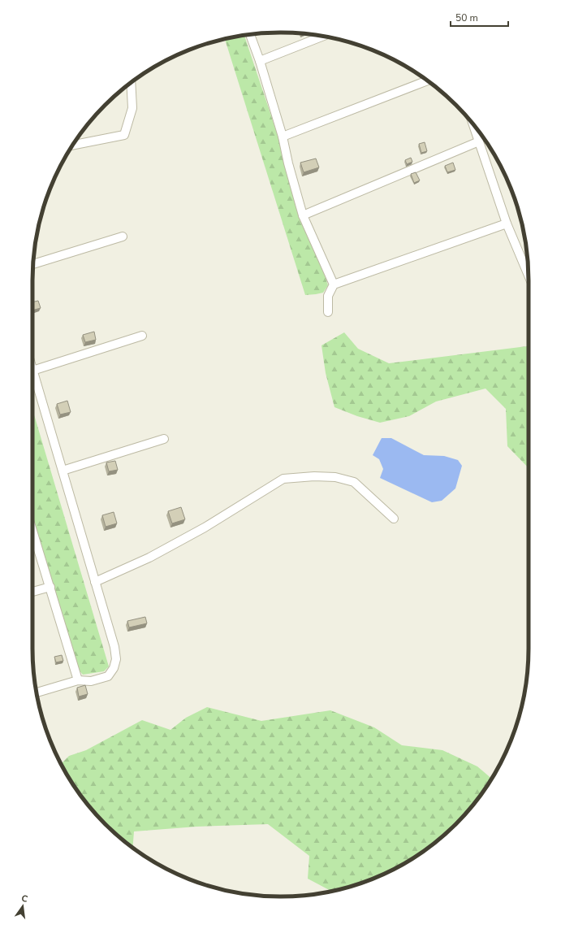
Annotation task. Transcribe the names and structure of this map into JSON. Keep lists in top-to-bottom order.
{
  "scale_bar": "50 m",
  "north": "top"
}
